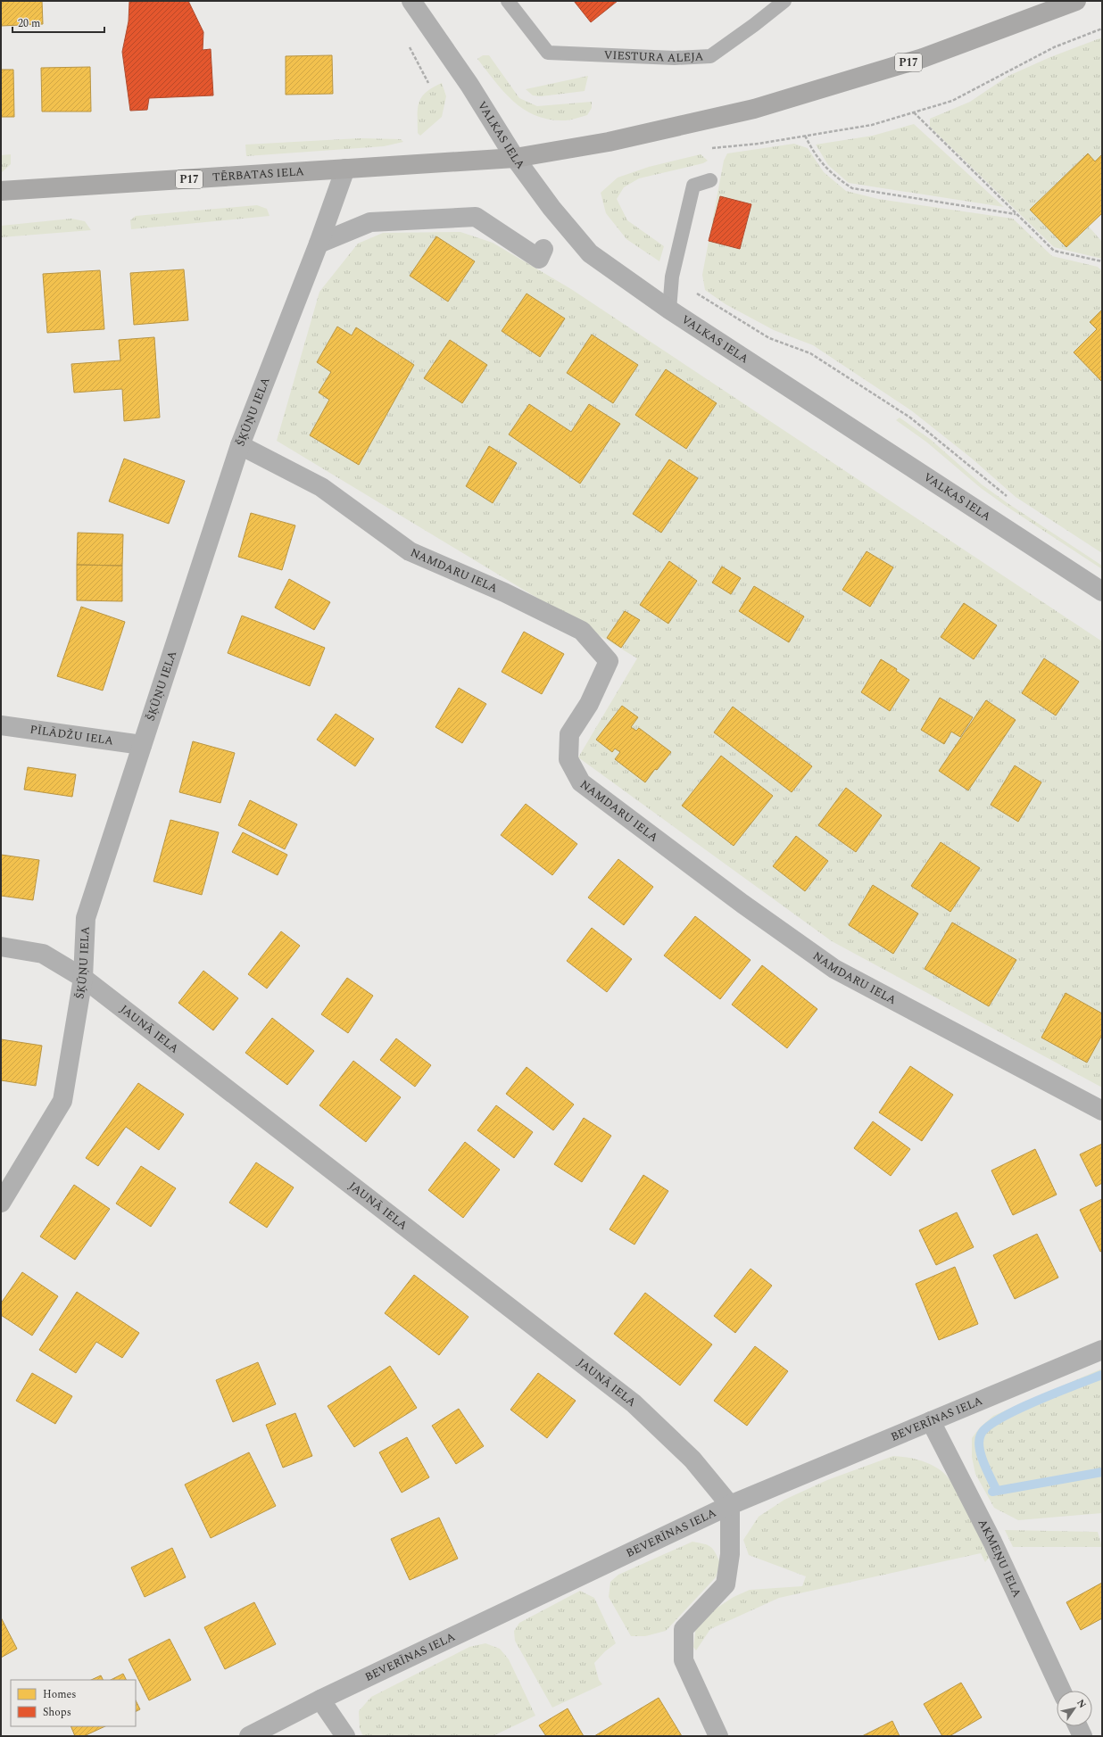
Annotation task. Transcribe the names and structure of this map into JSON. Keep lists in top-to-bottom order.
{
  "streets": {
    "main road": ["P17", "VALKAS IELA", "TĒRBATAS IELA"],
    "street": [
      "ŠĶŪŅU IELA",
      "NAMDARU IELA",
      "PĪLĀDŽU IELA",
      "JAUNĀ IELA",
      "BEVERĪNAS IELA",
      "AKMEŅU IELA"
    ],
    "lane": ["VIESTURA ALEJA"]
  },
  "crossings": [
    ["P17", "VALKAS IELA"],
    ["P17", "TĒRBATAS IELA"],
    ["VALKAS IELA", "TĒRBATAS IELA"],
    ["TĒRBATAS IELA", "ŠĶŪŅU IELA"],
    ["ŠĶŪŅU IELA", "NAMDARU IELA"],
    ["ŠĶŪŅU IELA", "PĪLĀDŽU IELA"],
    ["ŠĶŪŅU IELA", "JAUNĀ IELA"],
    ["JAUNĀ IELA", "BEVERĪNAS IELA"],
    ["BEVERĪNAS IELA", "AKMEŅU IELA"]
  ],
  "legend": ["Homes", "Shops"],
  "scale_bar": "20 m",
  "north": "top right"
}
